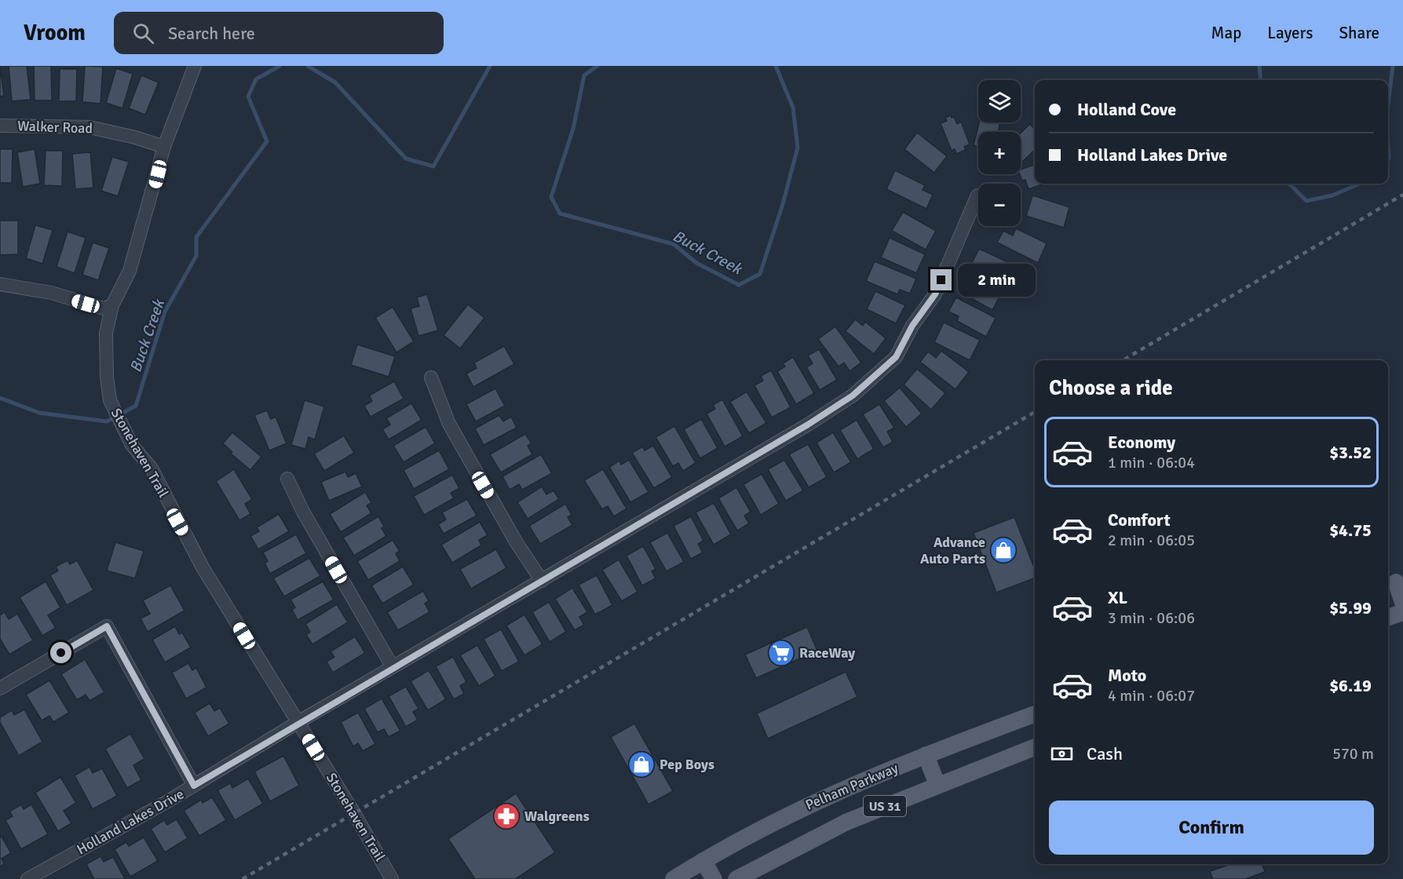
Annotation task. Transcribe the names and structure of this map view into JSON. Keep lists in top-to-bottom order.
{
  "streets": {
    "main road": ["Pelham Parkway", "US 31"],
    "street": ["Walker Road", "Stonehaven Trail", "Holland Lakes Drive"]
  },
  "crossings": [
    ["Walker Road", "Stonehaven Trail"],
    ["Stonehaven Trail", "Holland Lakes Drive"]
  ],
  "water": ["Buck Creek"],
  "places": {
    "shop": ["Advance Auto Parts", "Pep Boys"],
    "supermarket": ["RaceWay"],
    "pharmacy": ["Walgreens"]
  },
  "page": {
    "header": "Vroom",
    "search": "Search here",
    "nav": ["Map", "Layers", "Share"],
    "map_buttons": ["+", "−"],
    "banner": ["Holland Cove", "Holland Lakes Drive"],
    "bubble": "2 min",
    "heading": "Choose a ride",
    "list": [
      {
        "name": "Economy",
        "note": "1 min · 06:04",
        "value": "$3.52"
      },
      {
        "name": "Comfort",
        "note": "2 min · 06:05",
        "value": "$4.75"
      },
      {
        "name": "XL",
        "note": "3 min · 06:06",
        "value": "$5.99"
      },
      {
        "name": "Moto",
        "note": "4 min · 06:07",
        "value": "$6.19"
      }
    ],
    "pay": ["Cash", "570 m"],
    "buttons": "Confirm"
  }
}
